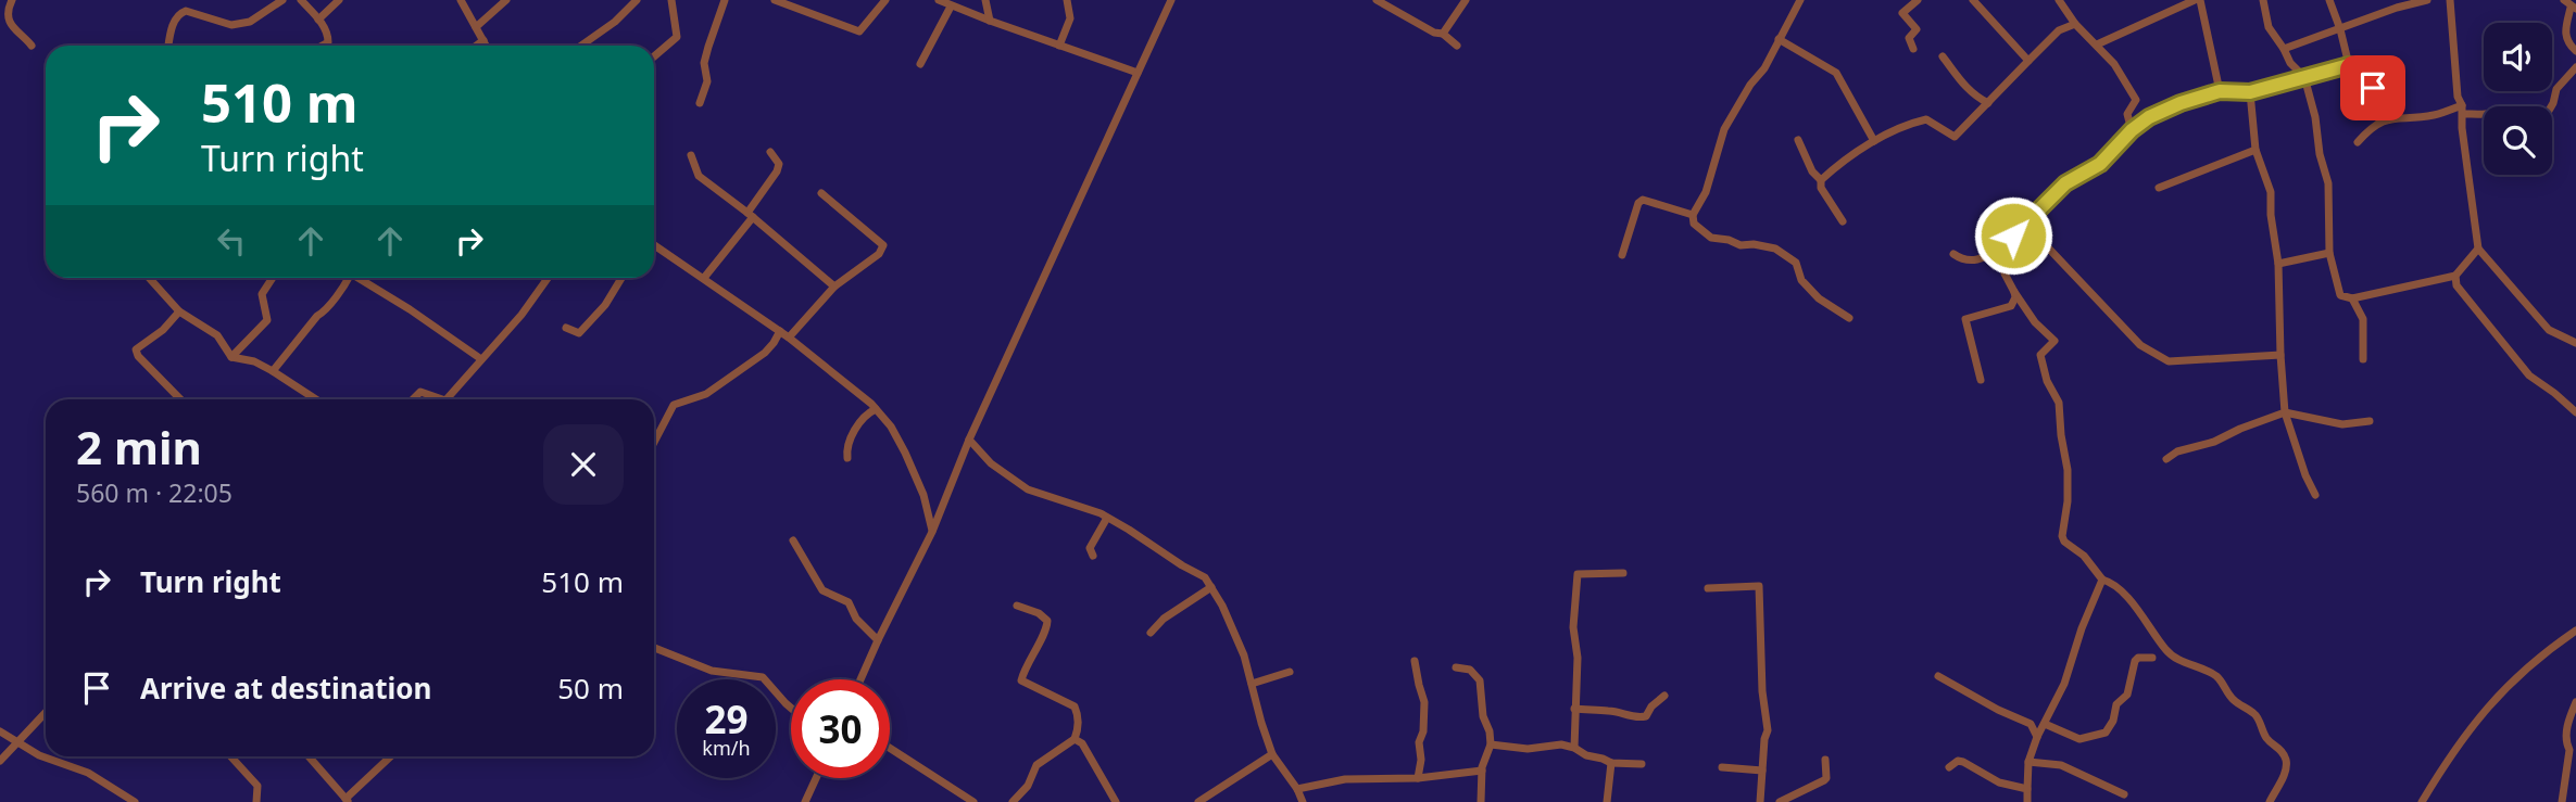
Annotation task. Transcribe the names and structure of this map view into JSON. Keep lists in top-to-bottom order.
{
  "page": {
    "turn": ["510 m", "Turn right"],
    "heading": ["2 min", "560 m · 22:05"],
    "list": [
      {
        "name": "Turn right",
        "value": "510 m"
      },
      {
        "name": "Arrive at destination",
        "value": "50 m"
      }
    ],
    "speed": "29 km/h",
    "limit": "30"
  }
}
